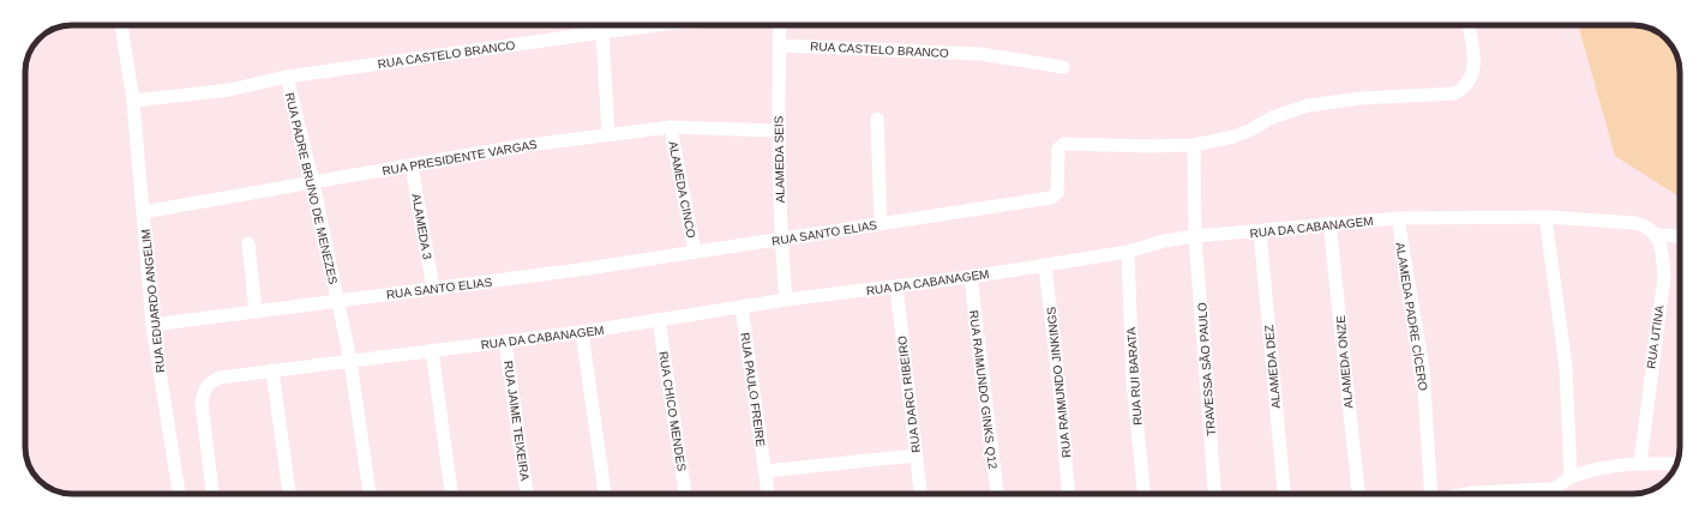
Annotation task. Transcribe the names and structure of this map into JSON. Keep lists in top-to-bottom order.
{
  "streets": {
    "street": [
      "RUA CASTELO BRANCO",
      "RUA PRESIDENTE VARGAS",
      "ALAMEDA SEIS",
      "RUA PADRE BRUNO DE MENEZES",
      "ALAMEDA CINCO",
      "ALAMEDA 3",
      "RUA DA CABANAGEM",
      "RUA SANTO ELIAS",
      "RUA EDUARDO ANGELIM",
      "ALAMEDA PADRE CÍCERO",
      "RUA UTINA",
      "ALAMEDA ONZE",
      "ALAMEDA DEZ",
      "TRAVESSA SÃO PAULO",
      "RUA RUI BARATA",
      "RUA RAIMUNDO JINKINGS",
      "RUA PAULO FREIRE",
      "RUA RAIMUNDO GINKS Q12",
      "RUA DARCI RIBEIRO",
      "RUA CHICO MENDES",
      "RUA JAIME TEIXEIRA"
    ]
  },
  "crossings": [
    ["RUA CASTELO BRANCO", "ALAMEDA SEIS"],
    ["RUA CASTELO BRANCO", "RUA PADRE BRUNO DE MENEZES"],
    ["RUA CASTELO BRANCO", "RUA EDUARDO ANGELIM"],
    ["RUA PRESIDENTE VARGAS", "ALAMEDA SEIS"],
    ["RUA PRESIDENTE VARGAS", "RUA PADRE BRUNO DE MENEZES"],
    ["RUA PRESIDENTE VARGAS", "ALAMEDA CINCO"],
    ["RUA PRESIDENTE VARGAS", "ALAMEDA 3"],
    ["RUA PRESIDENTE VARGAS", "RUA EDUARDO ANGELIM"],
    ["ALAMEDA SEIS", "RUA DA CABANAGEM"],
    ["ALAMEDA SEIS", "RUA SANTO ELIAS"],
    ["RUA PADRE BRUNO DE MENEZES", "RUA DA CABANAGEM"],
    ["RUA PADRE BRUNO DE MENEZES", "RUA SANTO ELIAS"],
    ["ALAMEDA CINCO", "RUA SANTO ELIAS"],
    ["ALAMEDA 3", "RUA SANTO ELIAS"],
    ["RUA DA CABANAGEM", "ALAMEDA PADRE CÍCERO"],
    ["RUA DA CABANAGEM", "RUA UTINA"],
    ["RUA DA CABANAGEM", "ALAMEDA ONZE"],
    ["RUA DA CABANAGEM", "ALAMEDA DEZ"],
    ["RUA DA CABANAGEM", "TRAVESSA SÃO PAULO"],
    ["RUA DA CABANAGEM", "RUA RUI BARATA"],
    ["RUA DA CABANAGEM", "RUA RAIMUNDO JINKINGS"],
    ["RUA DA CABANAGEM", "RUA PAULO FREIRE"],
    ["RUA DA CABANAGEM", "RUA RAIMUNDO GINKS Q12"],
    ["RUA DA CABANAGEM", "RUA DARCI RIBEIRO"],
    ["RUA DA CABANAGEM", "RUA CHICO MENDES"],
    ["RUA DA CABANAGEM", "RUA JAIME TEIXEIRA"],
    ["RUA SANTO ELIAS", "RUA EDUARDO ANGELIM"],
    ["RUA SANTO ELIAS", "TRAVESSA SÃO PAULO"]
  ]
}
